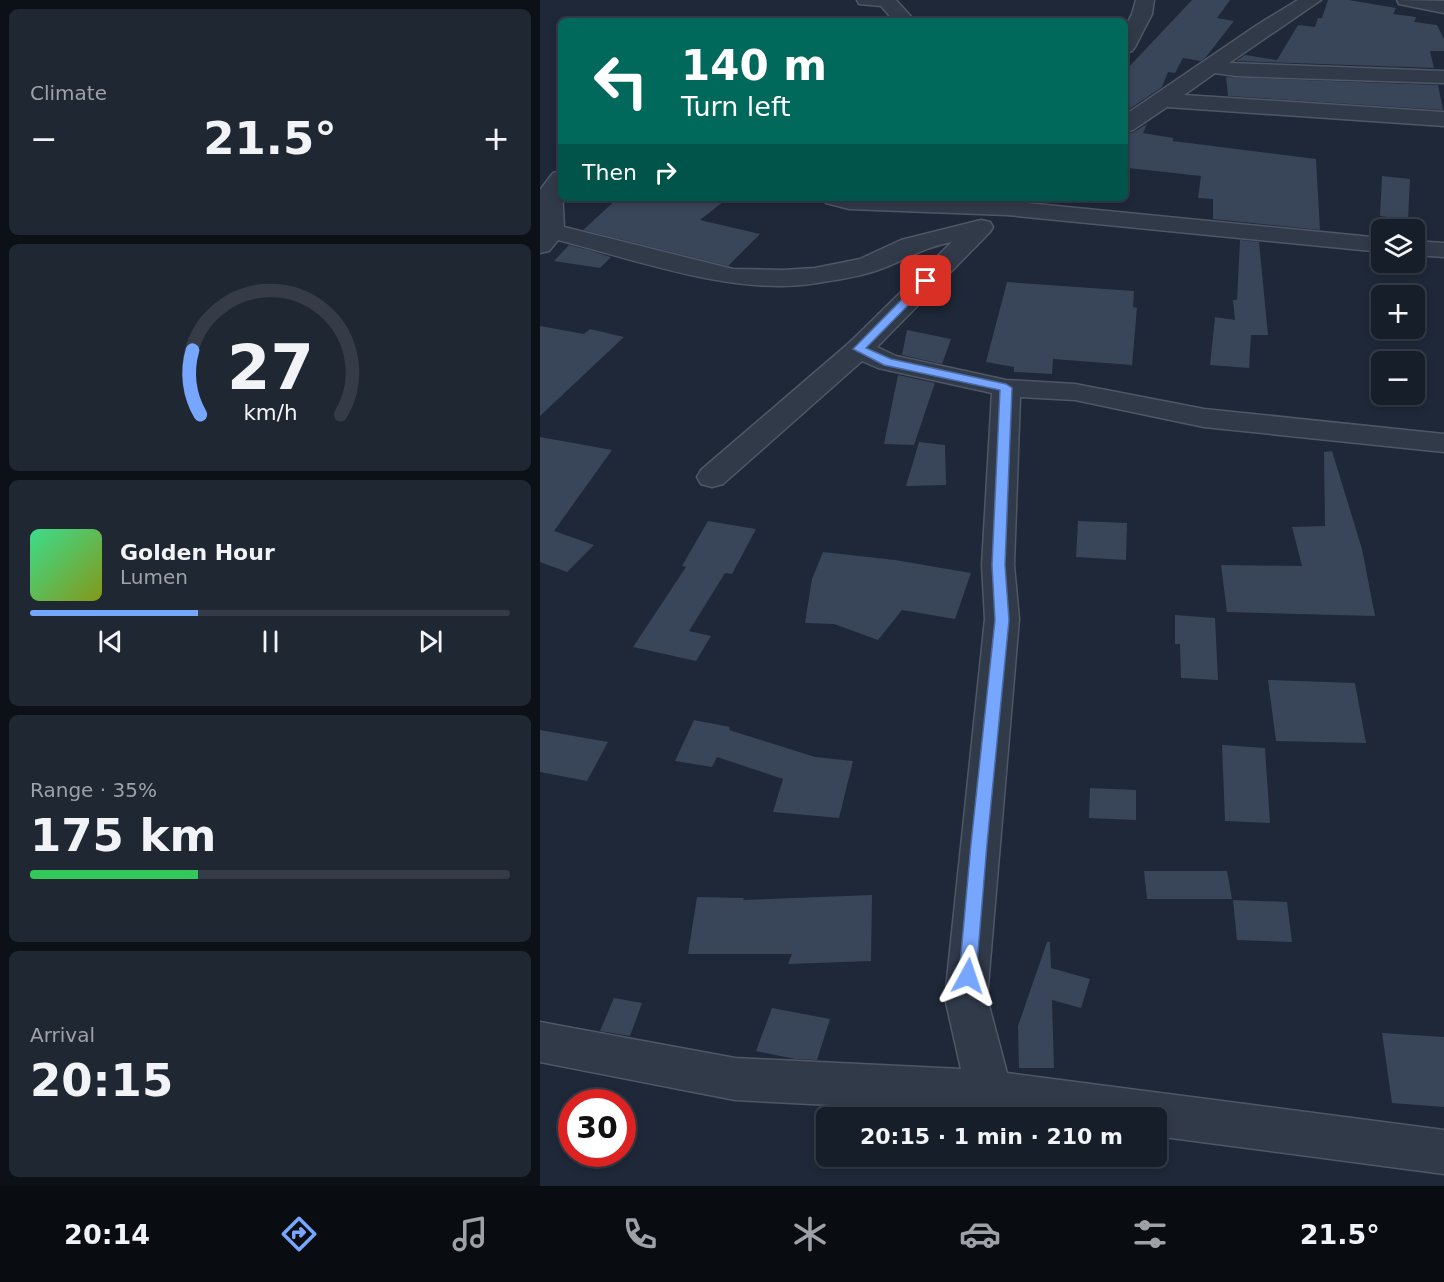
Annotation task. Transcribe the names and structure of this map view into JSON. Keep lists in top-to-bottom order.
{
  "page": {
    "tile": [
      "Climate",
      ["Range · 35%", "175 km"],
      ["Arrival", "20:15"]
    ],
    "turn": ["140 m", "Turn left"],
    "heat": ["−", "21.5°", "+"],
    "then": "Then",
    "map_buttons": ["+", "−"],
    "song": ["Golden Hour", "Lumen"],
    "limit": "30",
    "trip": "20:15 · 1 min · 210 m",
    "tabs": ["20:14", "21.5°"],
    "gauge": ["27", "km/h"]
  }
}
